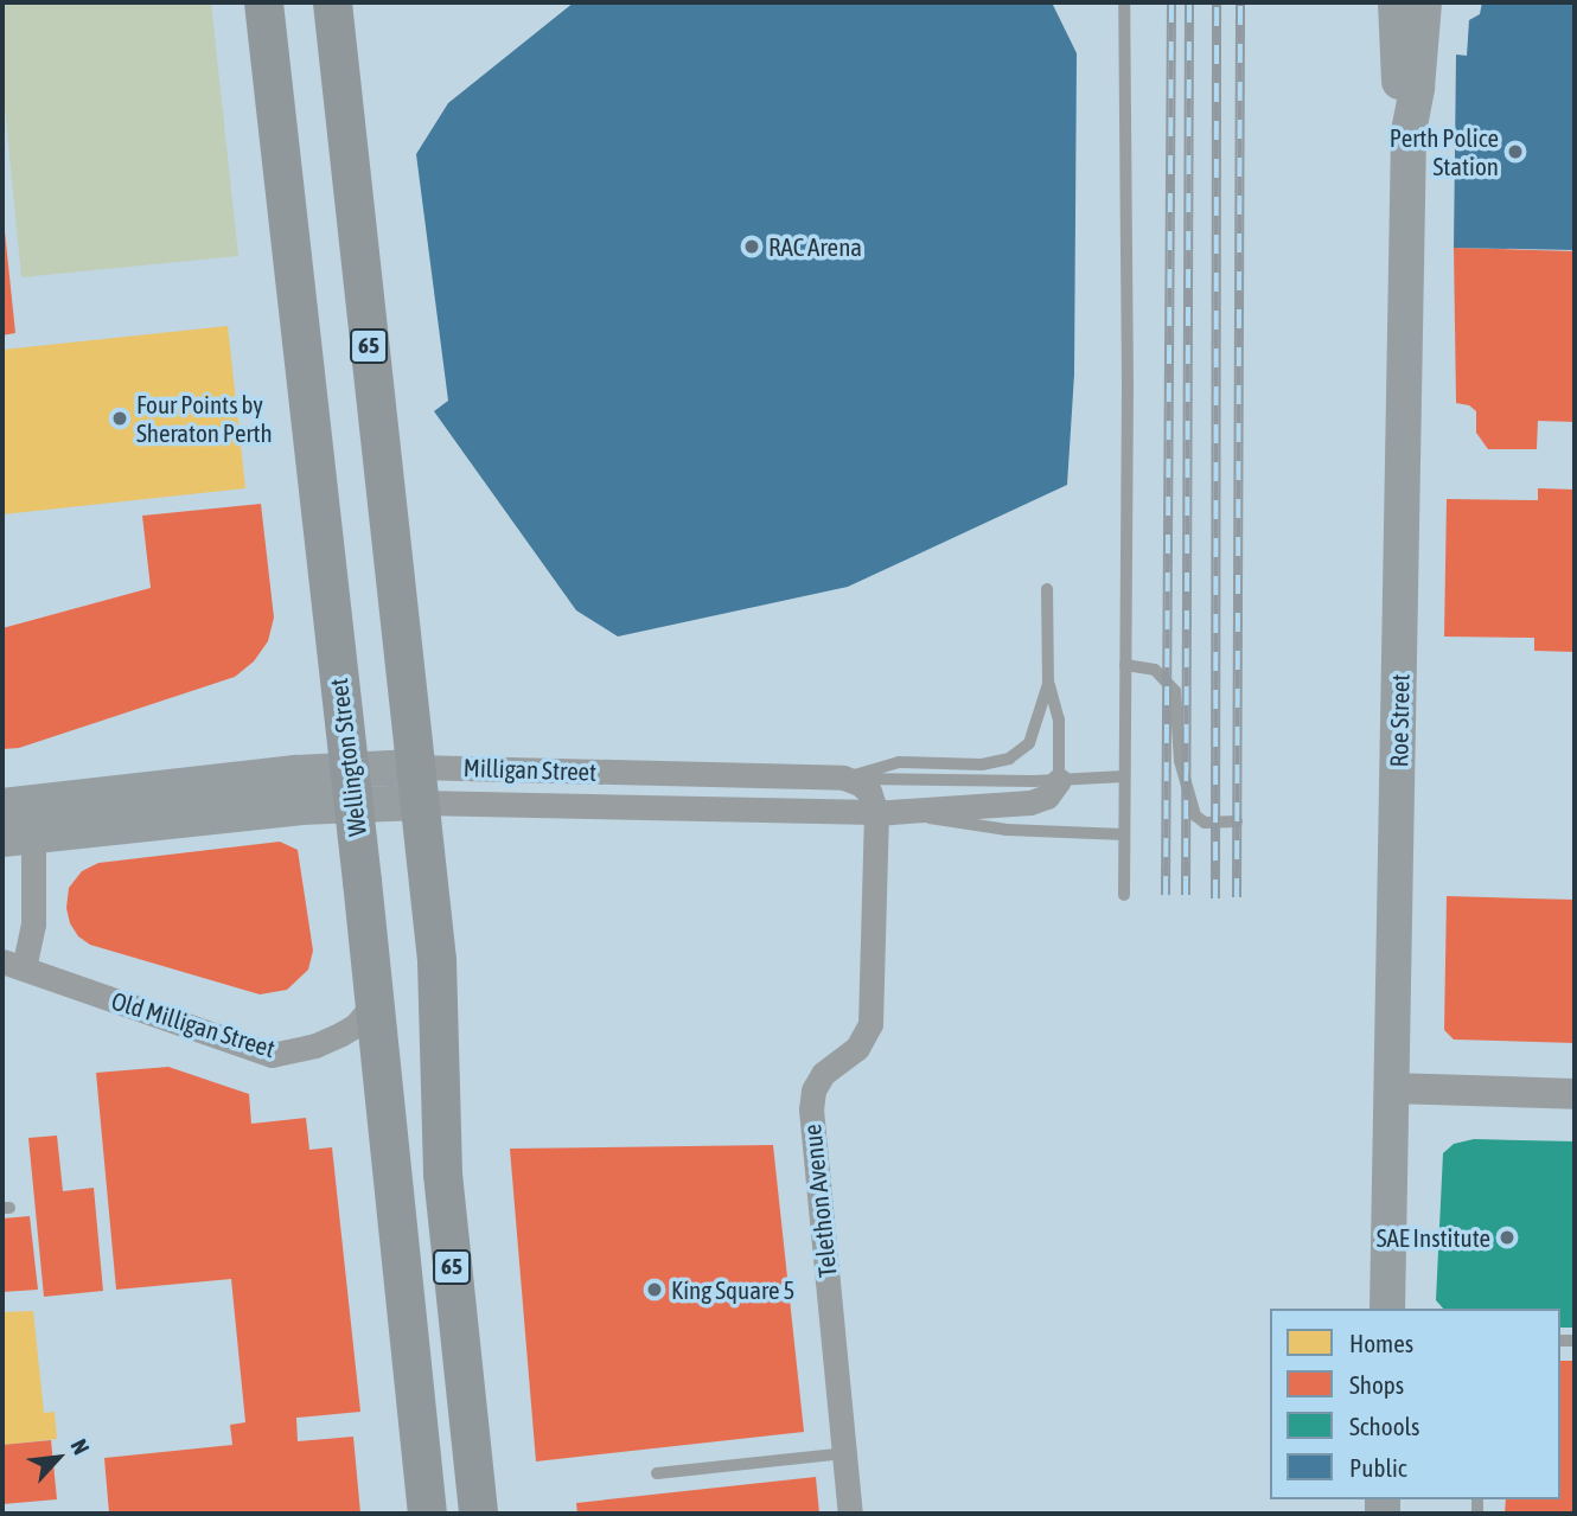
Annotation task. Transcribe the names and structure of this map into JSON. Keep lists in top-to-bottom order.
{
  "streets": {
    "main road": [
      "65",
      "Roe Street",
      "Wellington Street",
      "Milligan Street"
    ],
    "street": ["Old Milligan Street", "Telethon Avenue"]
  },
  "crossings": [
    ["65", "Milligan Street"],
    ["Wellington Street", "Milligan Street"],
    ["Wellington Street", "Old Milligan Street"],
    ["Milligan Street", "Old Milligan Street"],
    ["Milligan Street", "Telethon Avenue"]
  ],
  "places": [
    "Perth Police Station",
    "RAC Arena",
    "Four Points by Sheraton Perth",
    "SAE Institute",
    "King Square 5"
  ],
  "legend": [
    "Homes",
    "Shops",
    "Schools",
    "Public"
  ],
  "north": "top right"
}
